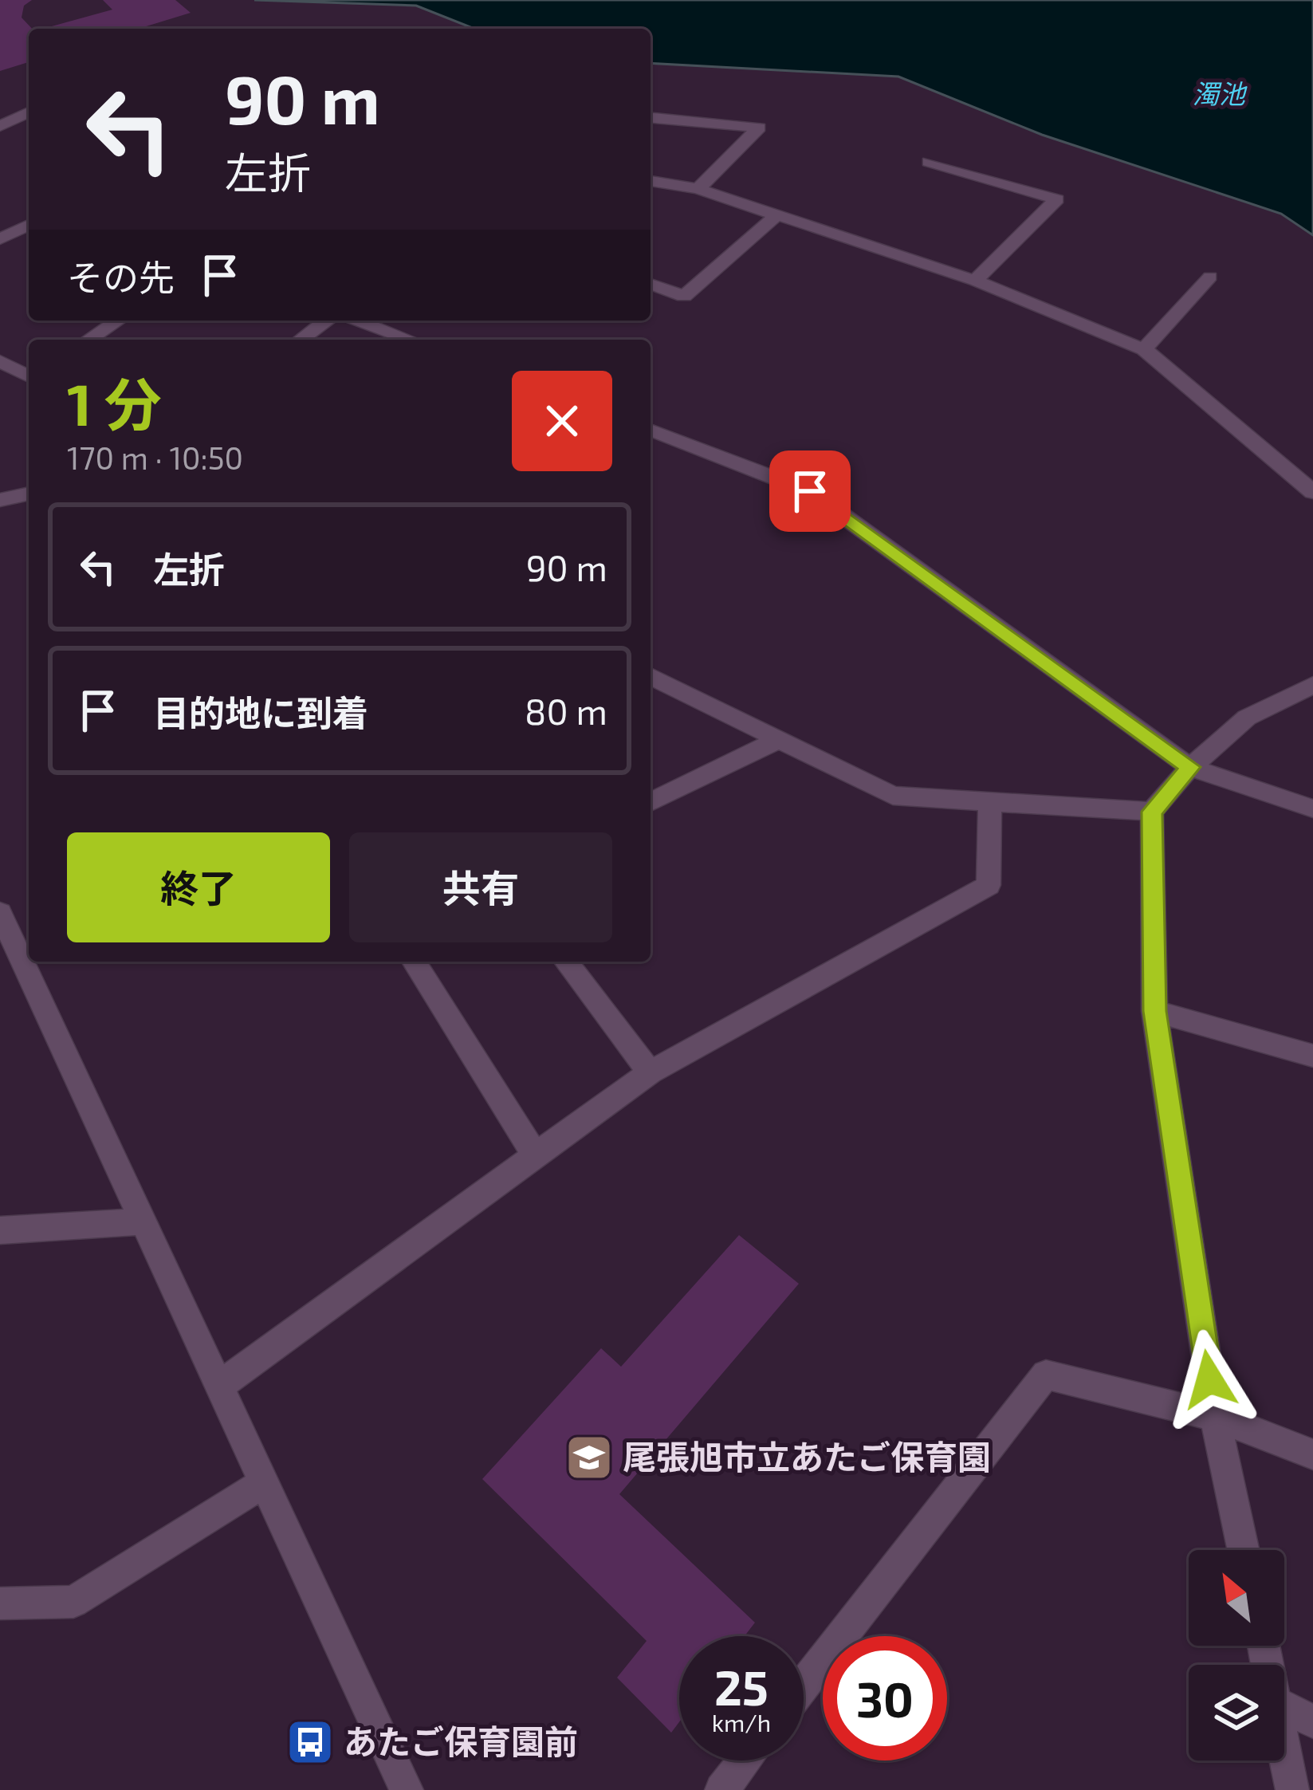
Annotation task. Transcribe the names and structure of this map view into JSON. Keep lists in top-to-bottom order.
{
  "water": ["濁池"],
  "places": {
    "school or university": ["尾張旭市立あたご保育園"],
    "bus stop": ["あたご保育園前"]
  },
  "north": "top left",
  "page": {
    "turn": ["90 m", "左折"],
    "then": "その先",
    "heading": ["1 分", "170 m · 10:50"],
    "list": [
      {
        "name": "左折",
        "value": "90 m"
      },
      {
        "name": "目的地に到着",
        "value": "80 m"
      }
    ],
    "buttons": ["終了", "共有"],
    "speed": "25 km/h",
    "limit": "30"
  }
}
